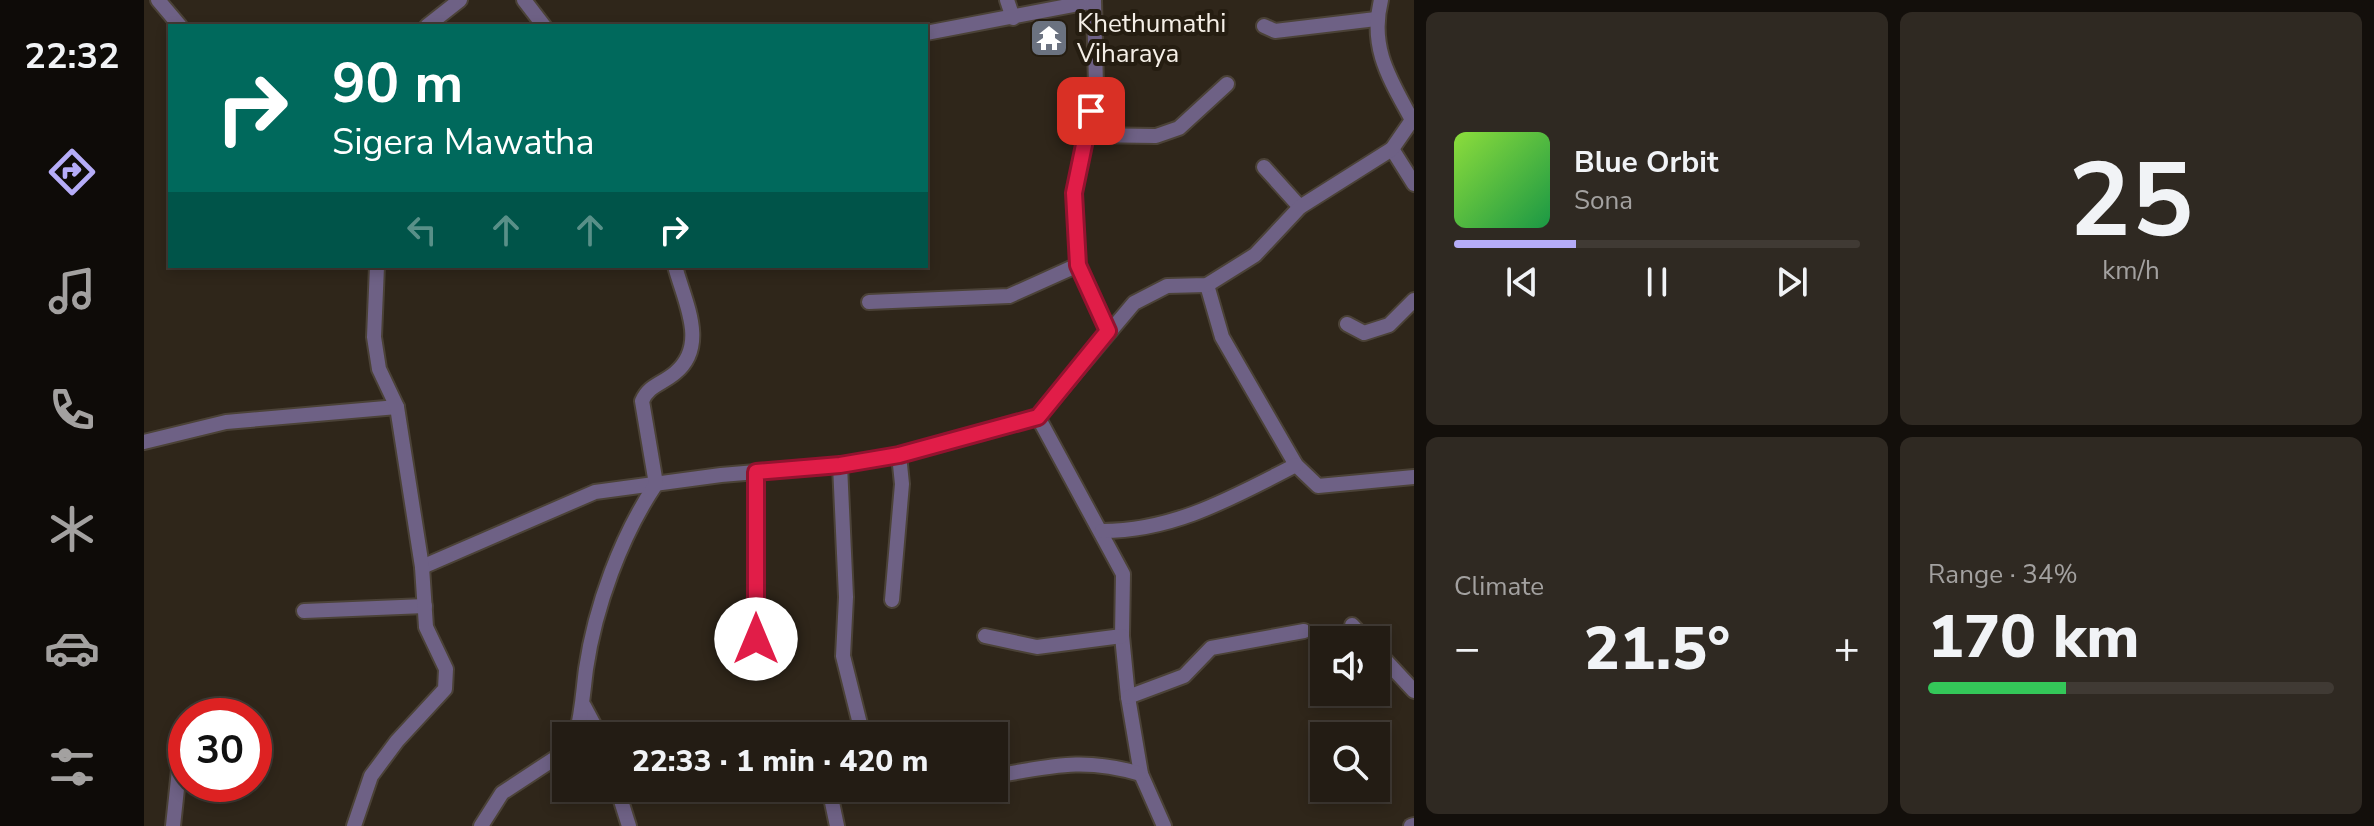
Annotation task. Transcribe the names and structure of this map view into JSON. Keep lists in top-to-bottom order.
{
  "places": {
    "temple": ["Khethumathi Viharaya"]
  },
  "page": {
    "tabs": "22:32",
    "tile": [
      ["25", "km/h"],
      "Climate",
      ["Range · 34%", "170 km"]
    ],
    "turn": ["90 m", "Sigera Mawatha"],
    "song": ["Blue Orbit", "Sona"],
    "heat": ["−", "21.5°", "+"],
    "limit": "30",
    "trip": "22:33 · 1 min · 420 m"
  }
}
